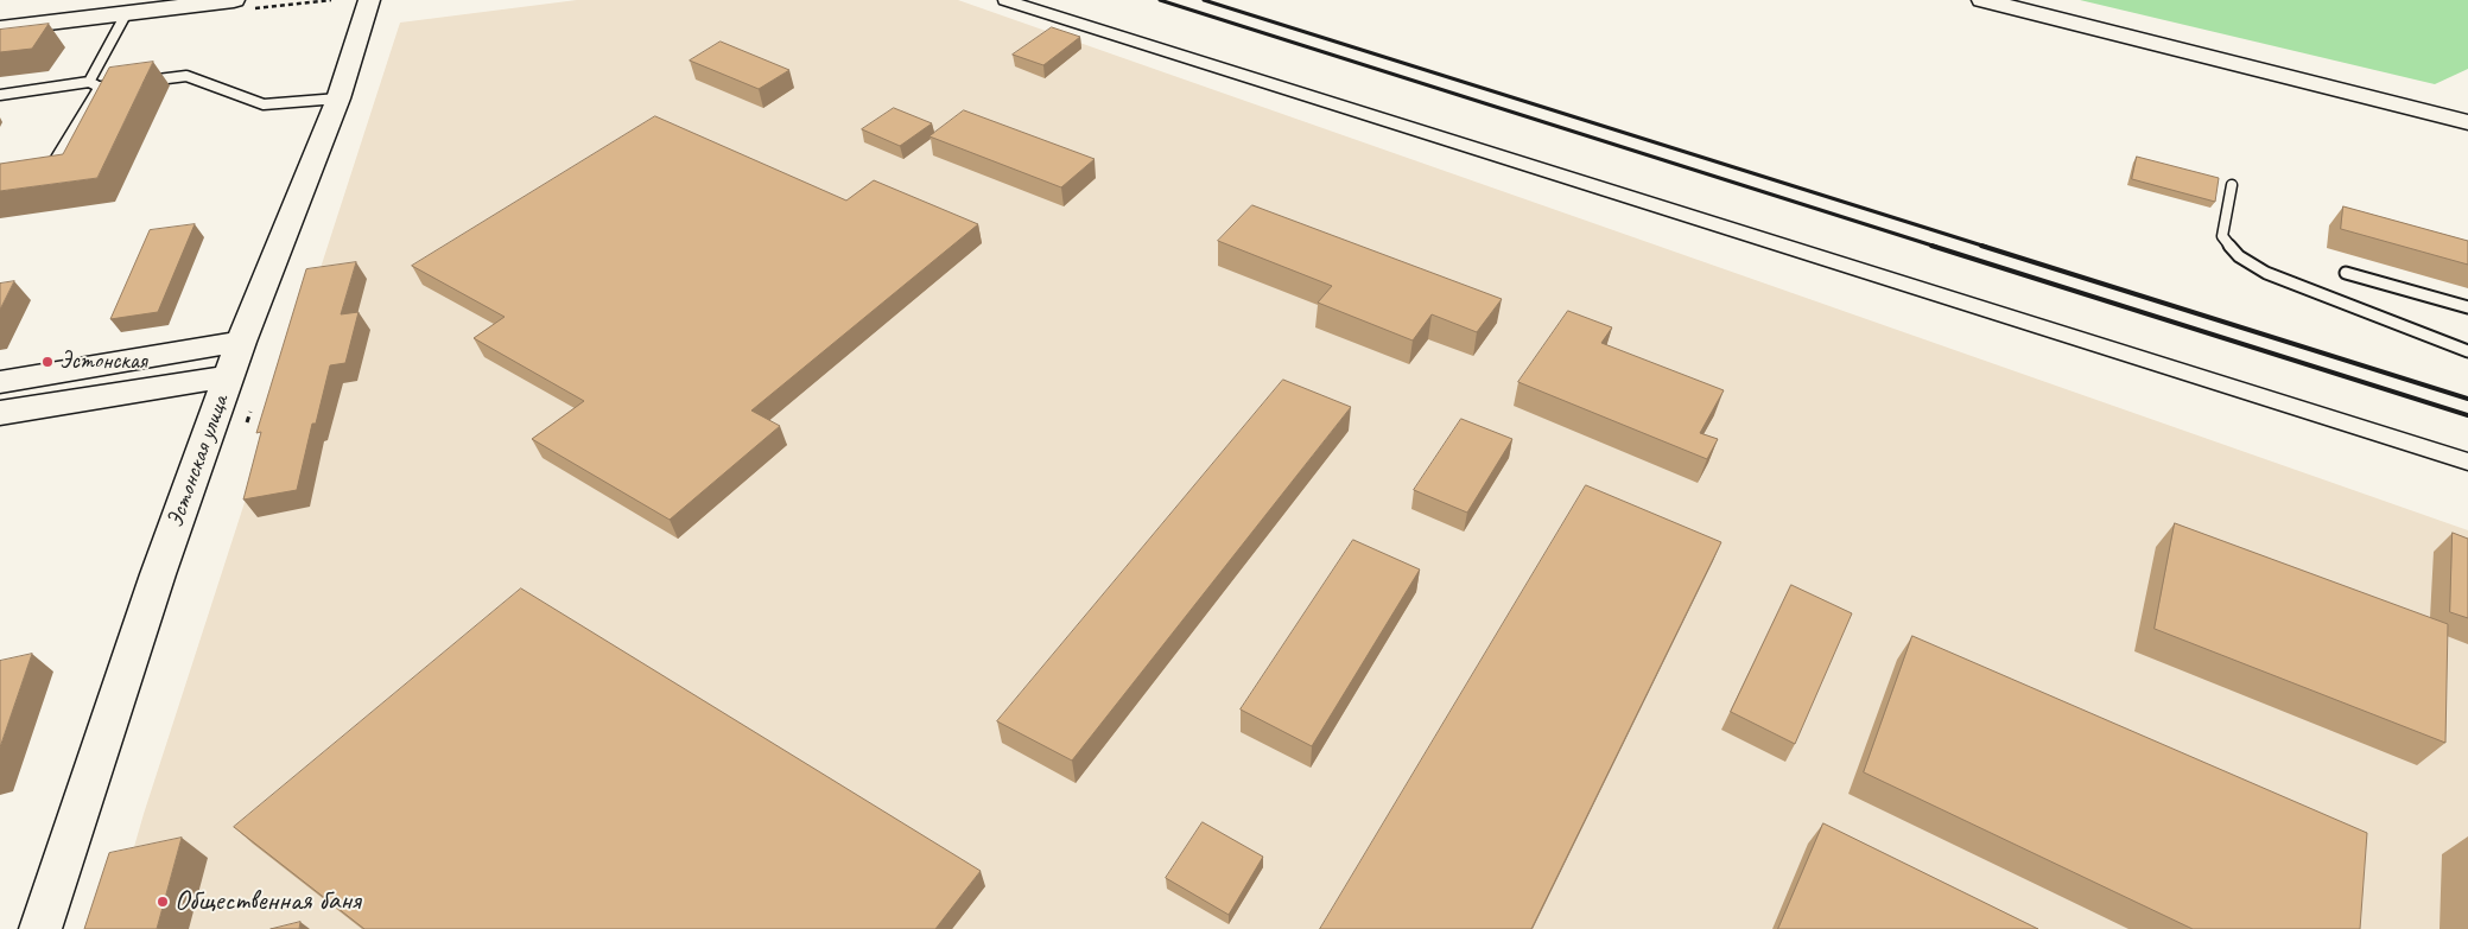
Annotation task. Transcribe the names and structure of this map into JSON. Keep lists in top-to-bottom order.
{
  "streets": {
    "street": ["Эстонская улица"]
  },
  "places": ["Эстонская", "Общественная баня"]
}
